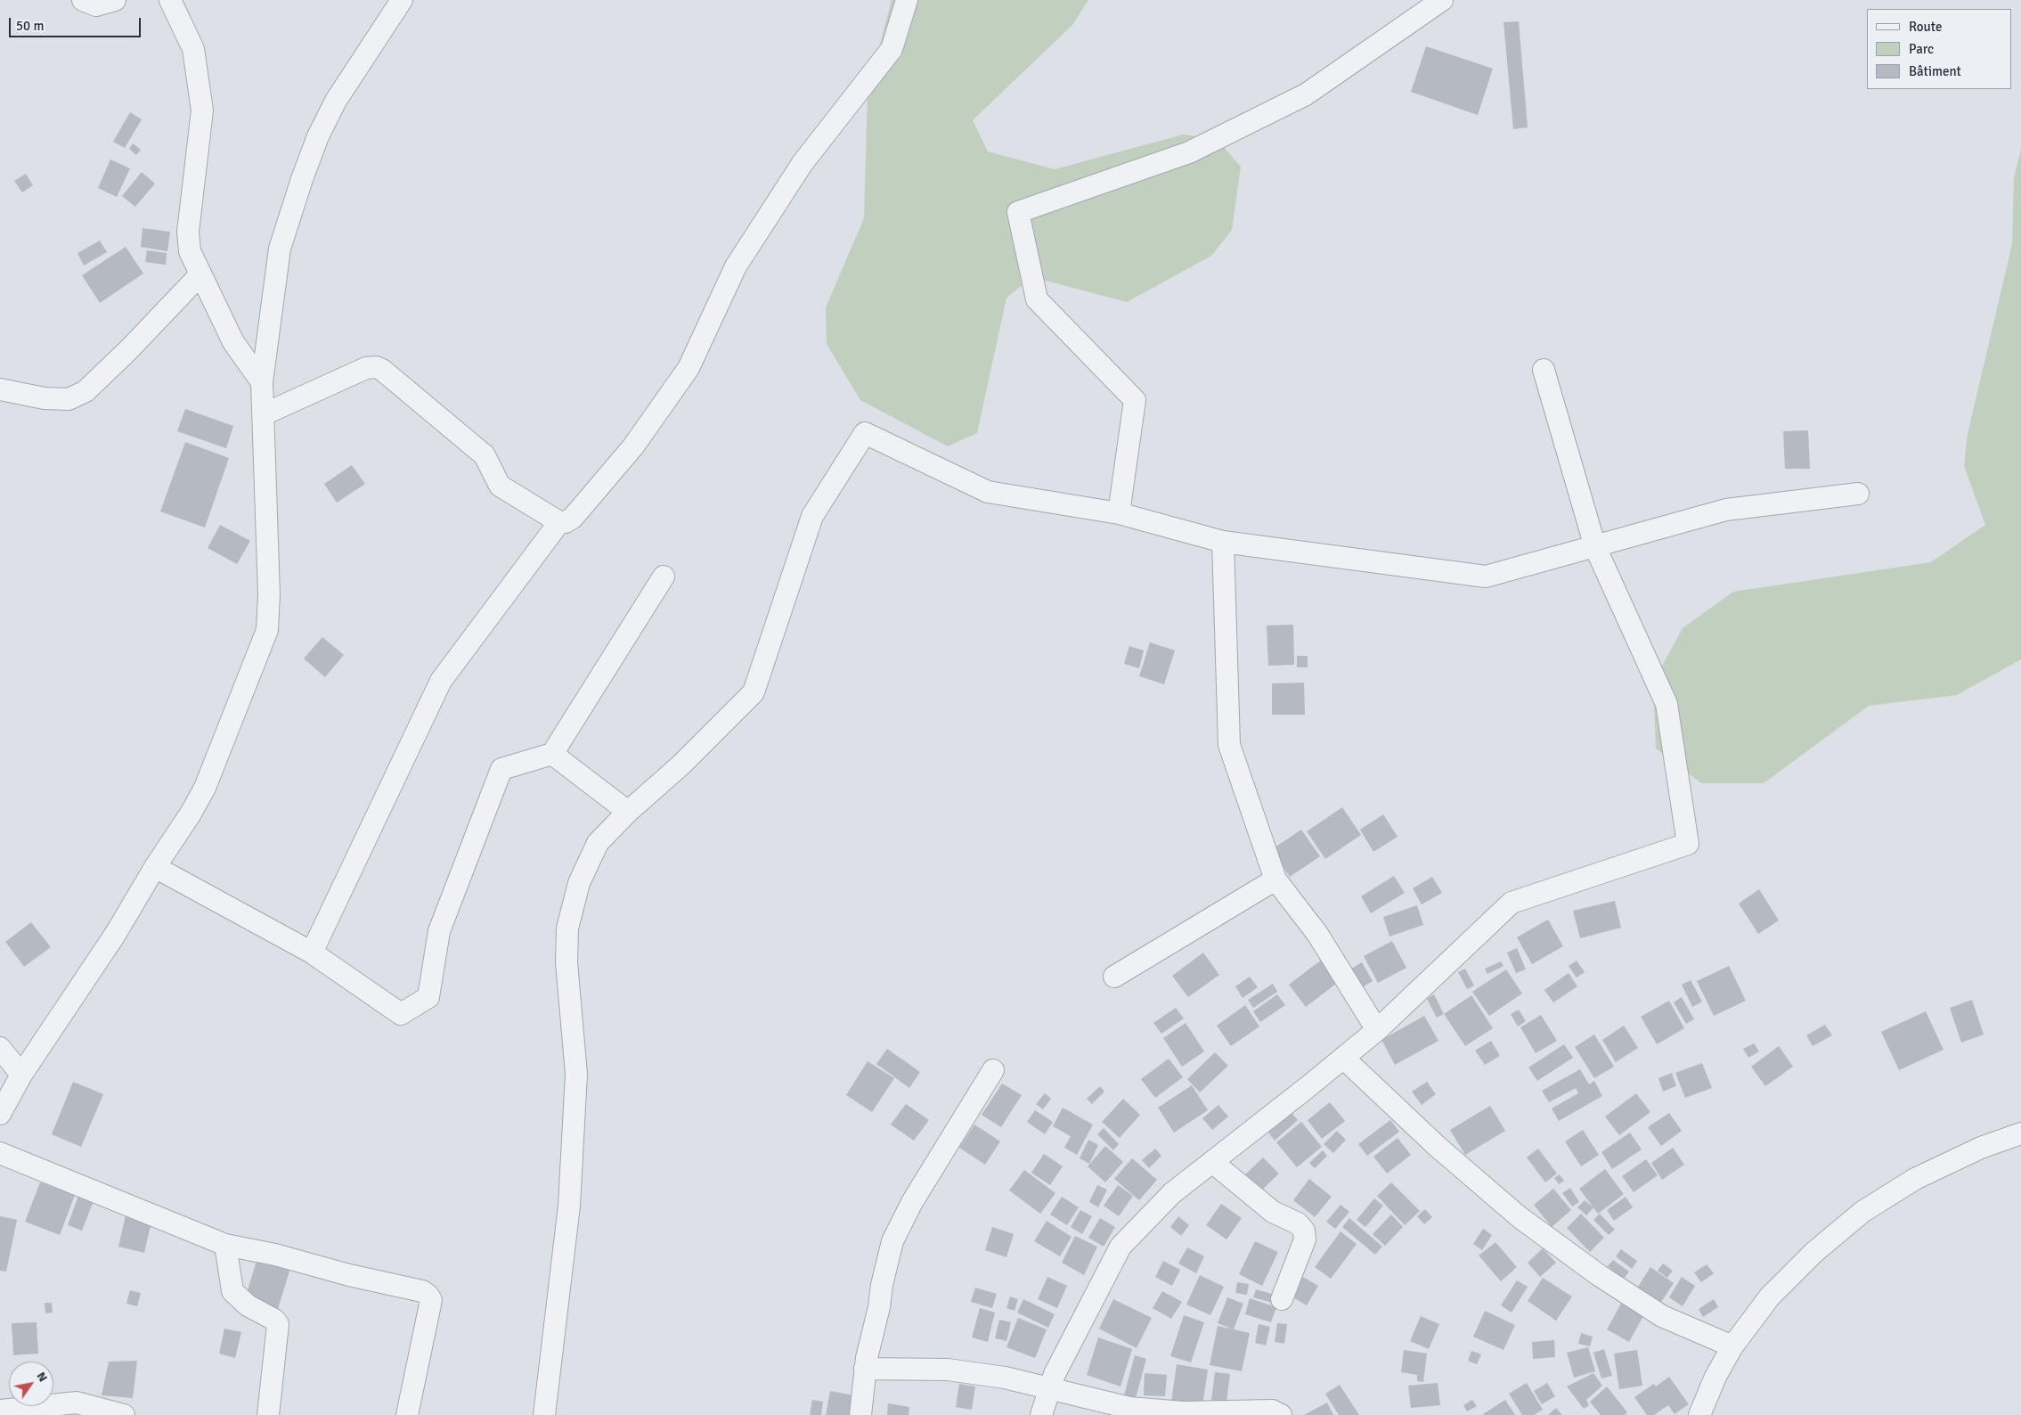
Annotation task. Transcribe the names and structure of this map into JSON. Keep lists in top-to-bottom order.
{
  "legend": ["Route", "Parc", "Bâtiment"],
  "scale_bar": "50 m",
  "north": "top right"
}
